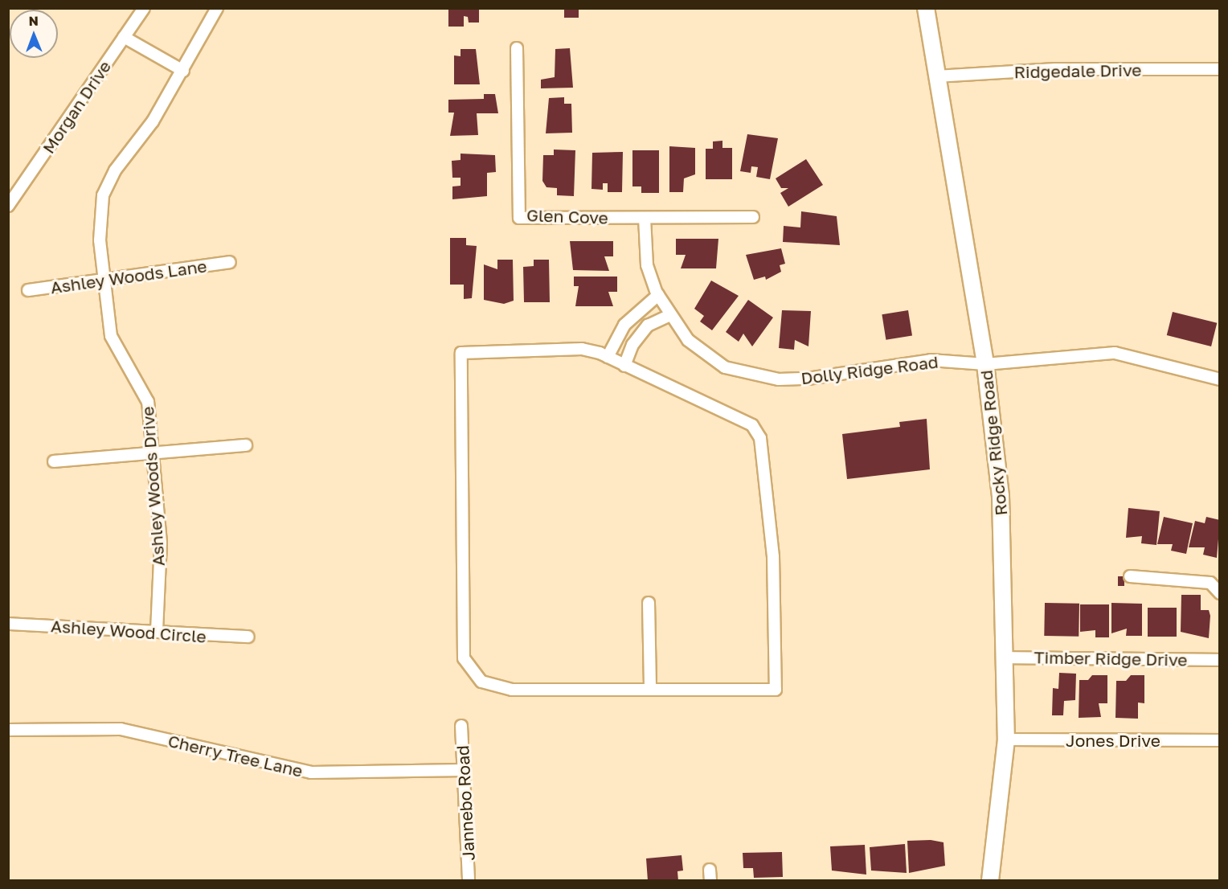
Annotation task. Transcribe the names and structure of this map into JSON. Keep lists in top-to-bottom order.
{
  "streets": {
    "main road": ["Rocky Ridge Road"],
    "street": [
      "Ridgedale Drive",
      "Morgan Drive",
      "Glen Cove",
      "Ashley Woods Lane",
      "Dolly Ridge Road",
      "Ashley Woods Drive",
      "Ashley Wood Circle",
      "Timber Ridge Drive",
      "Jones Drive",
      "Cherry Tree Lane",
      "Jannebo Road"
    ]
  },
  "crossings": [
    ["Ridgedale Drive", "Rocky Ridge Road"],
    ["Glen Cove", "Dolly Ridge Road"],
    ["Ashley Woods Lane", "Ashley Woods Drive"],
    ["Dolly Ridge Road", "Rocky Ridge Road"],
    ["Rocky Ridge Road", "Timber Ridge Drive"],
    ["Rocky Ridge Road", "Jones Drive"],
    ["Ashley Woods Drive", "Ashley Wood Circle"],
    ["Cherry Tree Lane", "Jannebo Road"]
  ],
  "north": "top"
}
